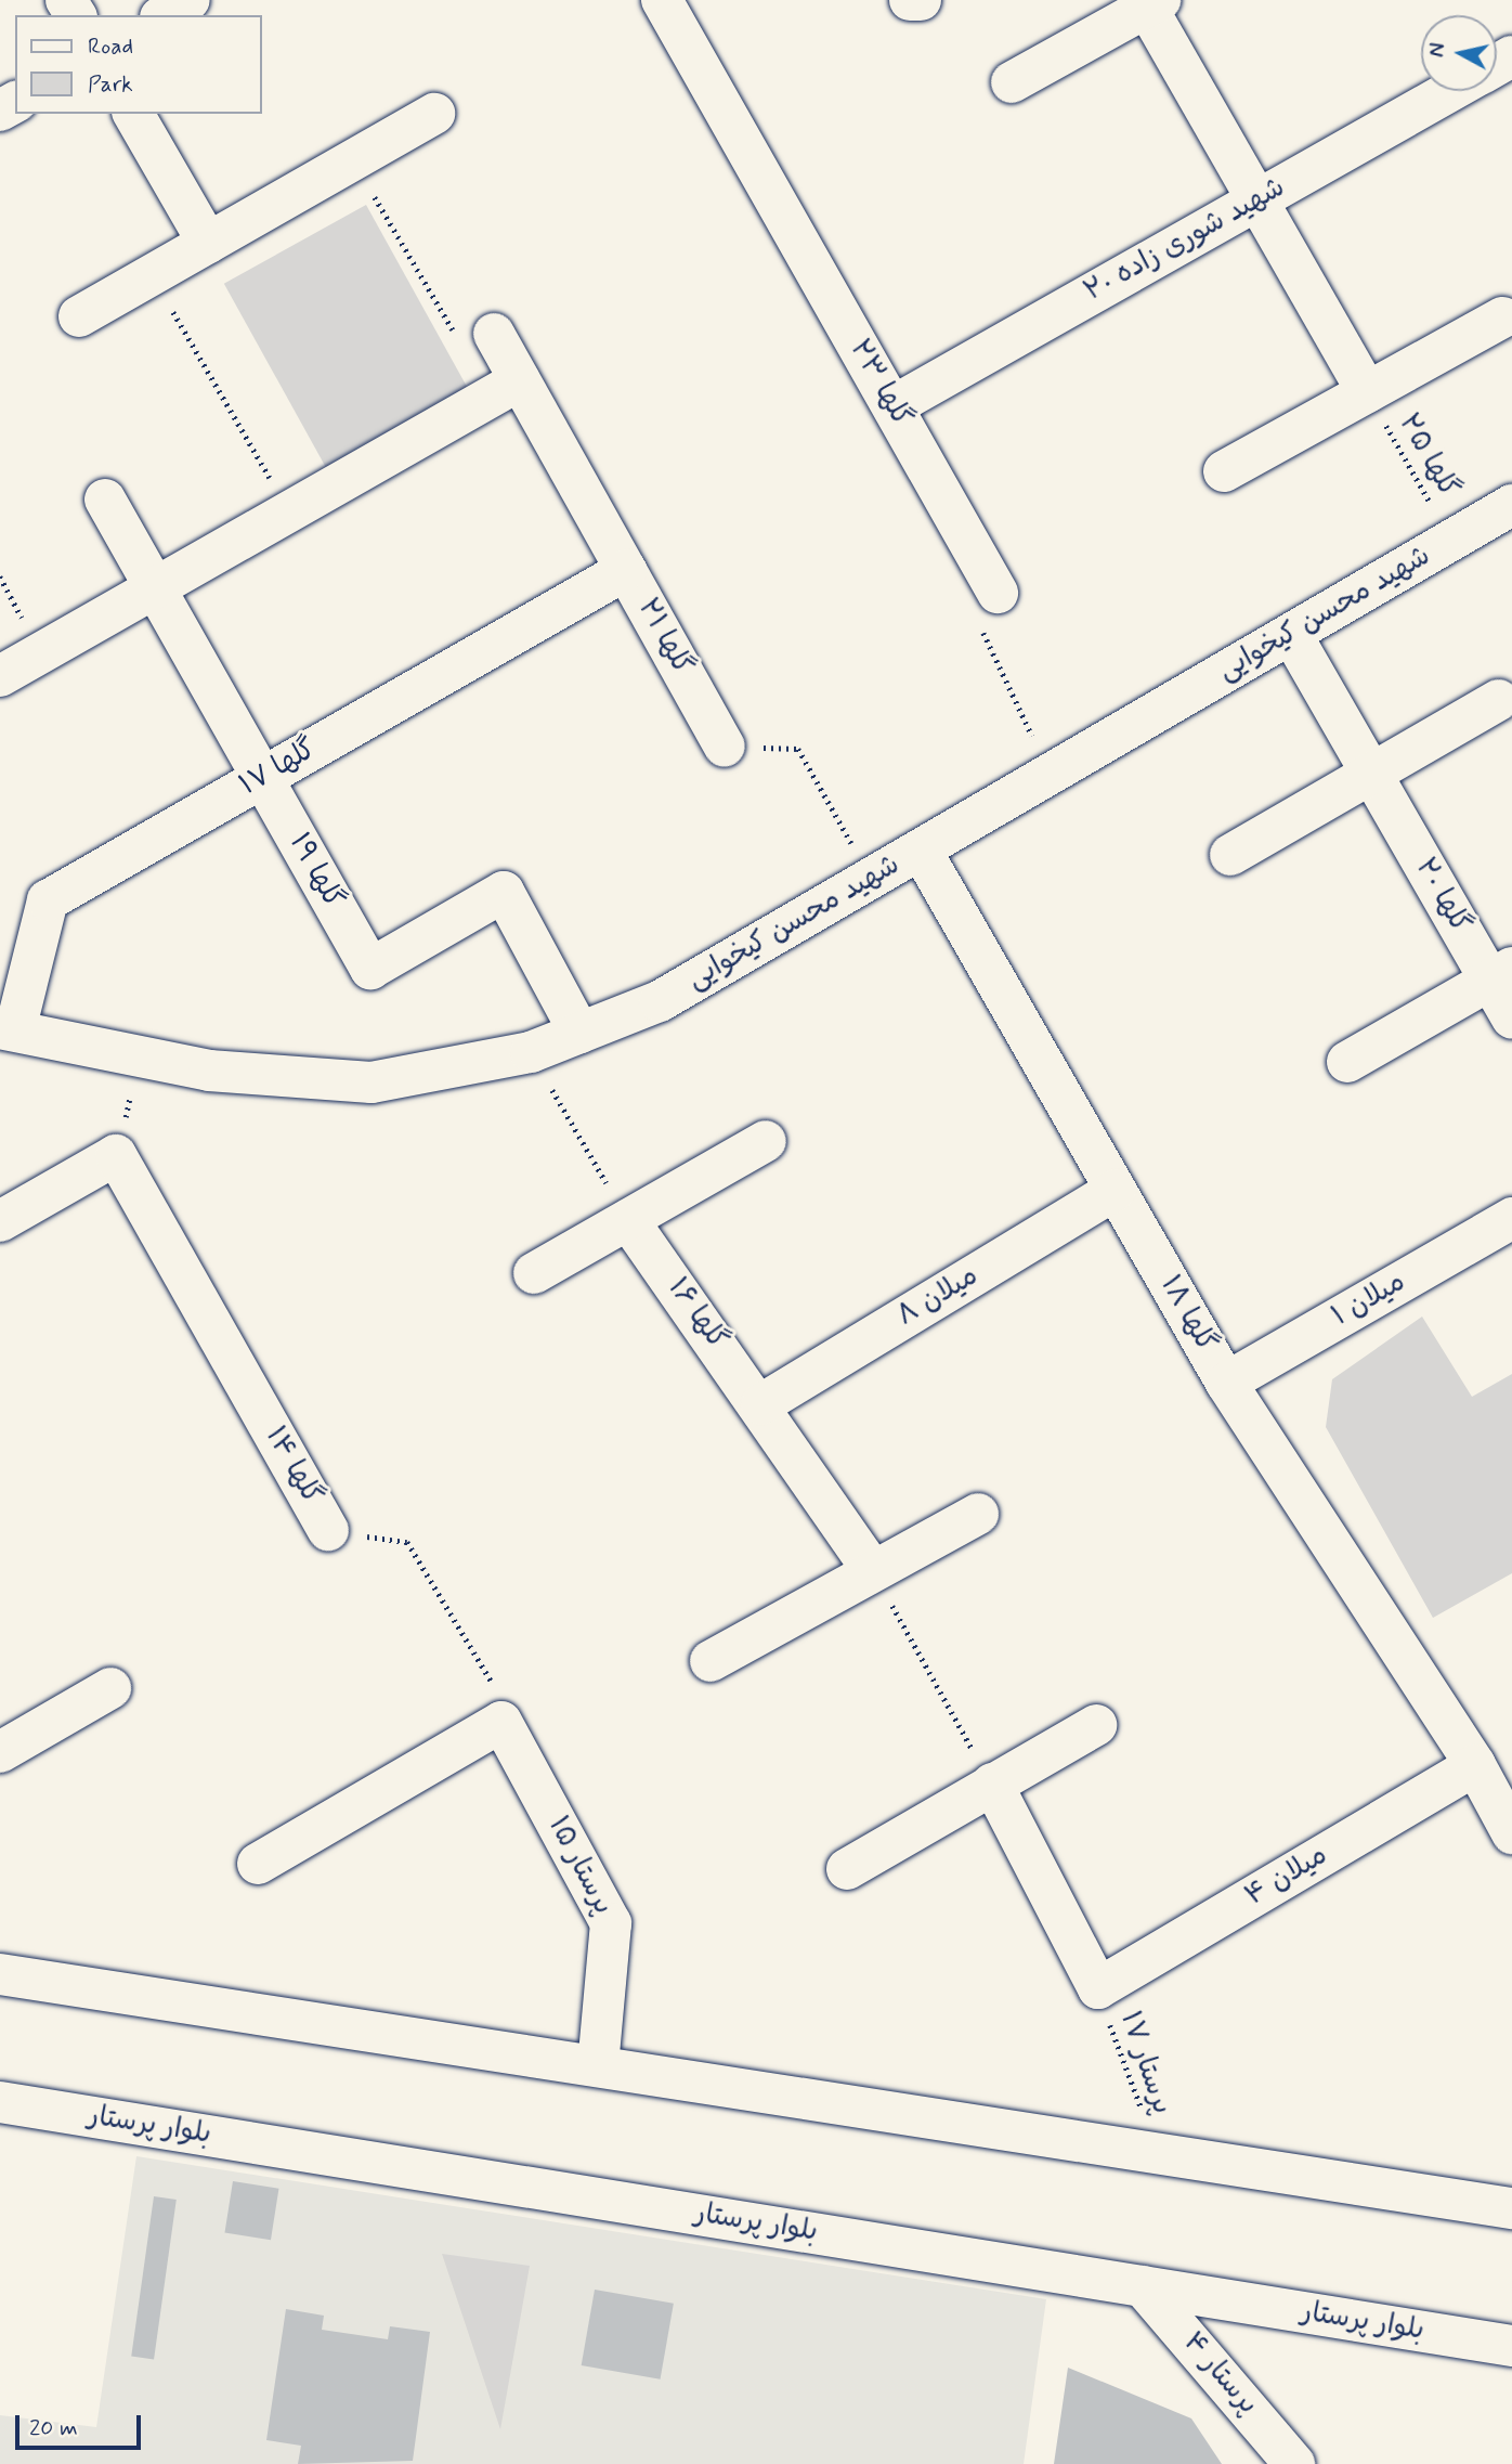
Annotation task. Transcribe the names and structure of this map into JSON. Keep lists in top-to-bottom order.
{
  "streets": {
    "street": [
      "شهید شوری زاده ۲۰",
      "گلها ۲۳",
      "شهید محسن کیخوایی",
      "گلها ۲۱",
      "گلها ۱۷",
      "گلها ۱۹",
      "گلها ۲۰",
      "میلان ۸",
      "میلان ۱",
      "گلها ۱۶",
      "گلها ۱۸",
      "گلها ۱۴",
      "پرستار ۱۵",
      "میلان ۴",
      "بلوار پرستار",
      "پرستار ۴"
    ],
    "path": ["گلها ۲۵", "پرستار ۱۷"]
  },
  "crossings": [
    ["شهید شوری زاده ۲۰", "گلها ۲۳"],
    ["گلها ۲۵", "شهید محسن کیخوایی"],
    ["شهید محسن کیخوایی", "گلها ۱۷"],
    ["شهید محسن کیخوایی", "گلها ۱۹"],
    ["شهید محسن کیخوایی", "گلها ۲۰"],
    ["شهید محسن کیخوایی", "گلها ۱۸"],
    ["گلها ۲۱", "گلها ۱۷"],
    ["گلها ۱۷", "گلها ۱۹"],
    ["میلان ۸", "گلها ۱۶"],
    ["میلان ۸", "گلها ۱۸"],
    ["میلان ۱", "گلها ۱۸"],
    ["گلها ۱۸", "میلان ۴"],
    ["گلها ۱۴", "پرستار ۱۵"],
    ["میلان ۴", "پرستار ۱۷"],
    ["بلوار پرستار", "پرستار ۴"]
  ],
  "legend": ["Road", "Park"],
  "scale_bar": "20 m",
  "north": "left"
}
